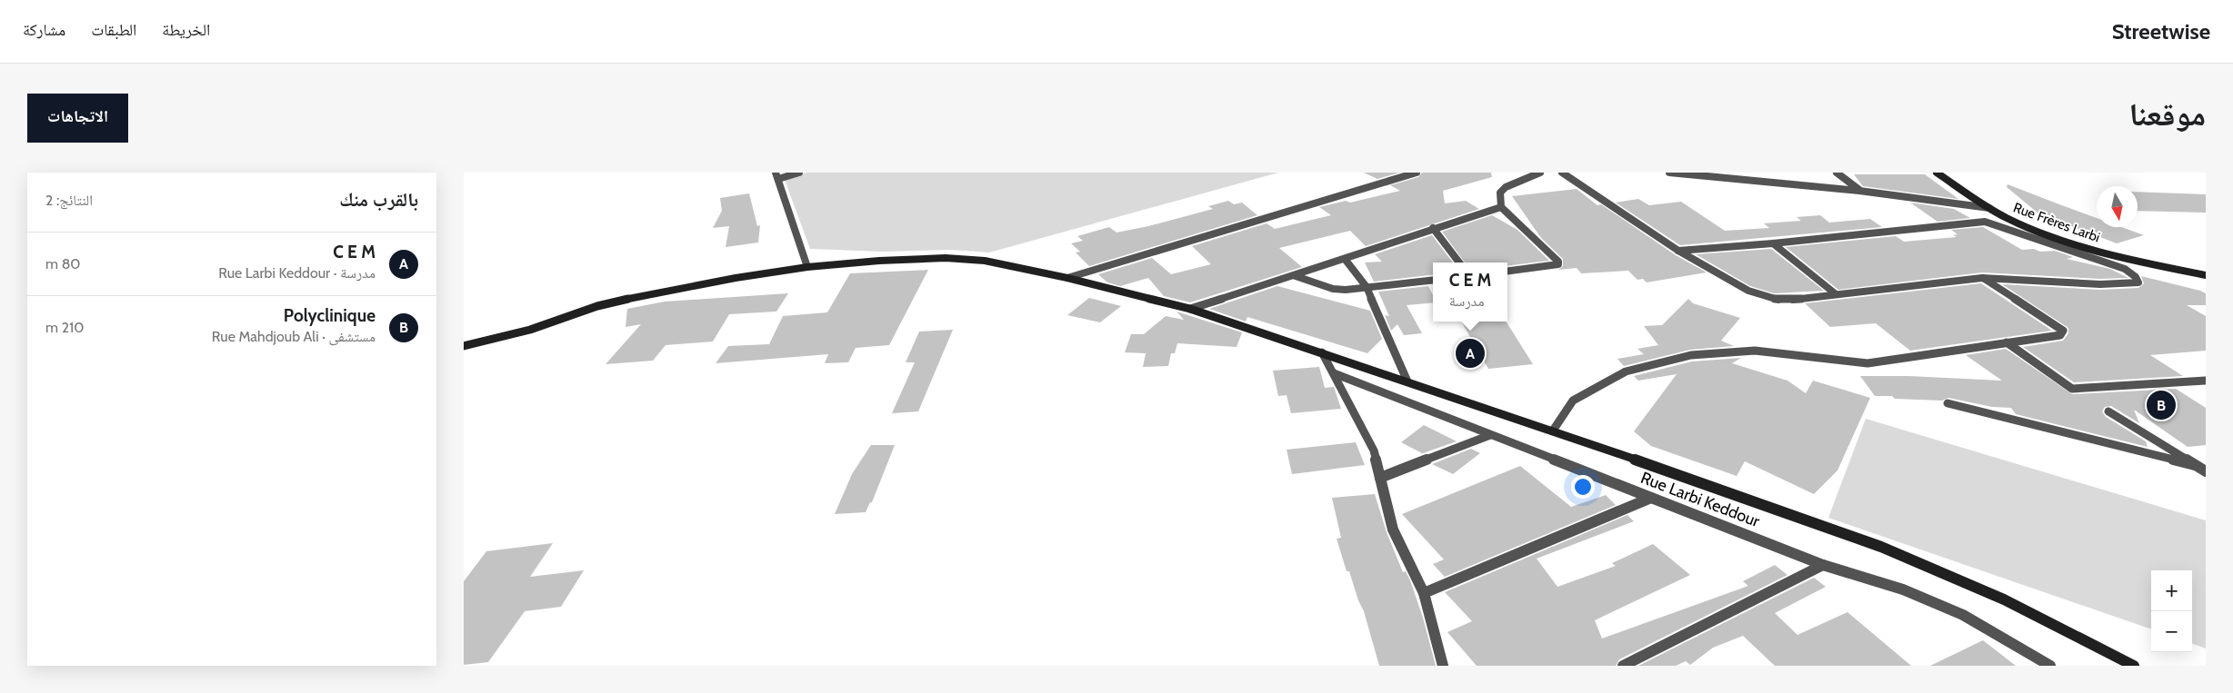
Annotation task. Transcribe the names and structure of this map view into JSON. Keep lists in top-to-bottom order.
{
  "streets": {
    "main road": ["Rue Frères Larbi"],
    "street": ["Rue Larbi Keddour"]
  },
  "north": "bottom",
  "page": {
    "header": "Streetwise",
    "nav": ["الخريطة", "الطبقات", "مشاركة"],
    "title": "موقعنا",
    "buttons": "الاتجاهات",
    "heading": ["بالقرب منك", "النتائج: 2"],
    "list": [
      {
        "mark": "A",
        "name": "C E M",
        "note": "مدرسة · Rue Larbi Keddour",
        "value": "80 m"
      },
      {
        "mark": "B",
        "name": "Polyclinique",
        "note": "مستشفى · Rue Mahdjoub Ali",
        "value": "210 m"
      }
    ],
    "popup": ["C E M", "مدرسة"],
    "pins": ["A", "B"],
    "map_buttons": ["+", "−"]
  }
}
